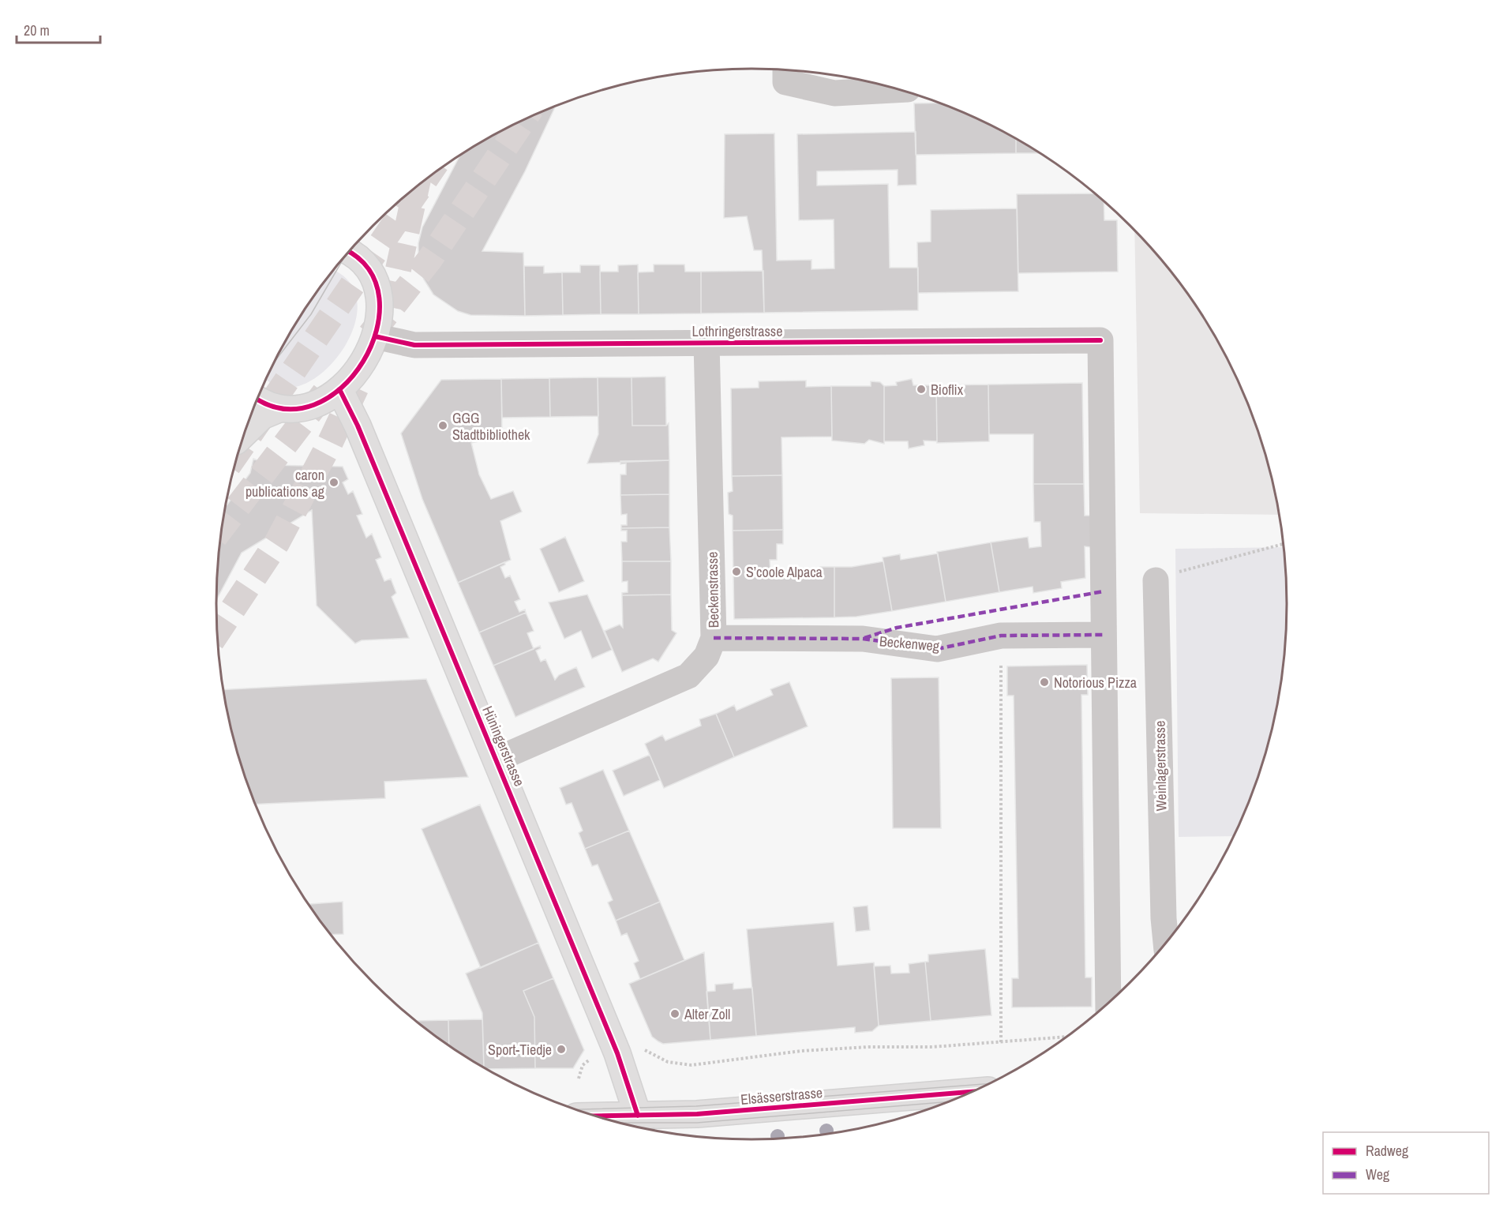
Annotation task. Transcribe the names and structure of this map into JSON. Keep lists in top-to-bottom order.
{
  "streets": {
    "main road": ["Hüningerstrasse", "Elsässerstrasse"],
    "street": [
      "Lothringerstrasse",
      "Beckenstrasse",
      "Beckenweg",
      "Weinlagerstrasse"
    ]
  },
  "crossings": [
    ["Lothringerstrasse", "Beckenstrasse"],
    ["Lothringerstrasse", "Beckenweg"],
    ["Beckenstrasse", "Beckenweg"],
    ["Beckenstrasse", "Hüningerstrasse"],
    ["Hüningerstrasse", "Elsässerstrasse"]
  ],
  "places": [
    "Bioflix",
    "GGG Stadtbibliothek",
    "caron publications ag",
    "S’coole Alpaca",
    "Notorious Pizza",
    "Alter Zoll",
    "Sport-Tiedje"
  ],
  "legend": ["Radweg", "Weg"],
  "scale_bar": "20 m"
}
